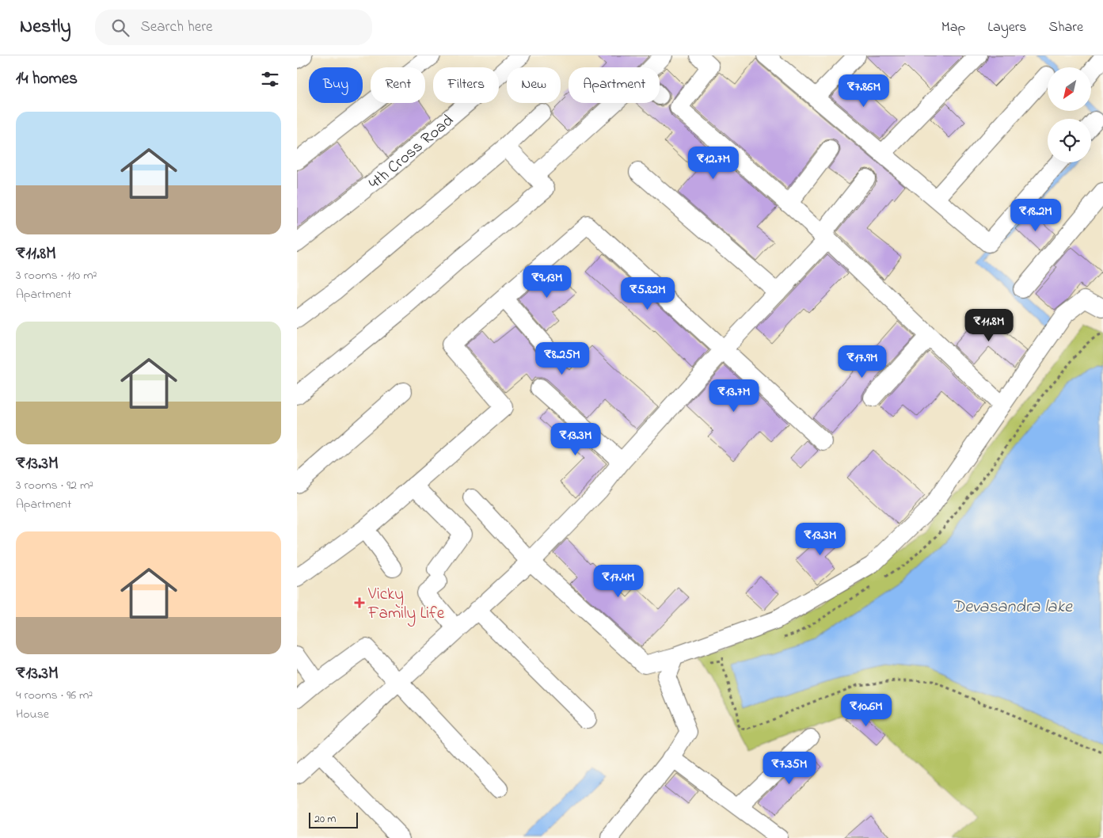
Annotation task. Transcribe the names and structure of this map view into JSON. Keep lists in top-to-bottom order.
{
  "streets": {
    "street": ["4th Cross Road"]
  },
  "water": ["Devasandra lake"],
  "places": {
    "health": ["Vicky Family Life"]
  },
  "scale_bar": "20 m",
  "north": "bottom left",
  "page": {
    "header": "Nestly",
    "search": "Search here",
    "nav": ["Map", "Layers", "Share"],
    "heading": "14 homes",
    "chip": [
      "Buy",
      "Rent",
      "Filters",
      "New",
      "Apartment"
    ],
    "price": [
      "₹7.86M",
      "₹12.7M",
      "₹18.2M",
      "₹9.13M",
      "₹5.82M",
      "₹11.8M",
      "₹8.25M",
      "₹17.9M",
      "₹13.7M",
      "₹13.3M",
      "₹13.3M",
      "₹17.4M",
      "₹10.6M",
      "₹7.35M"
    ],
    "list": [
      {
        "name": "₹11.8M",
        "note": "3 rooms · 110 m² · Apartment"
      },
      {
        "name": "₹13.3M",
        "note": "3 rooms · 92 m² · Apartment"
      },
      {
        "name": "₹13.3M",
        "note": "4 rooms · 96 m² · House"
      }
    ],
    "scale": "20 m"
  }
}
